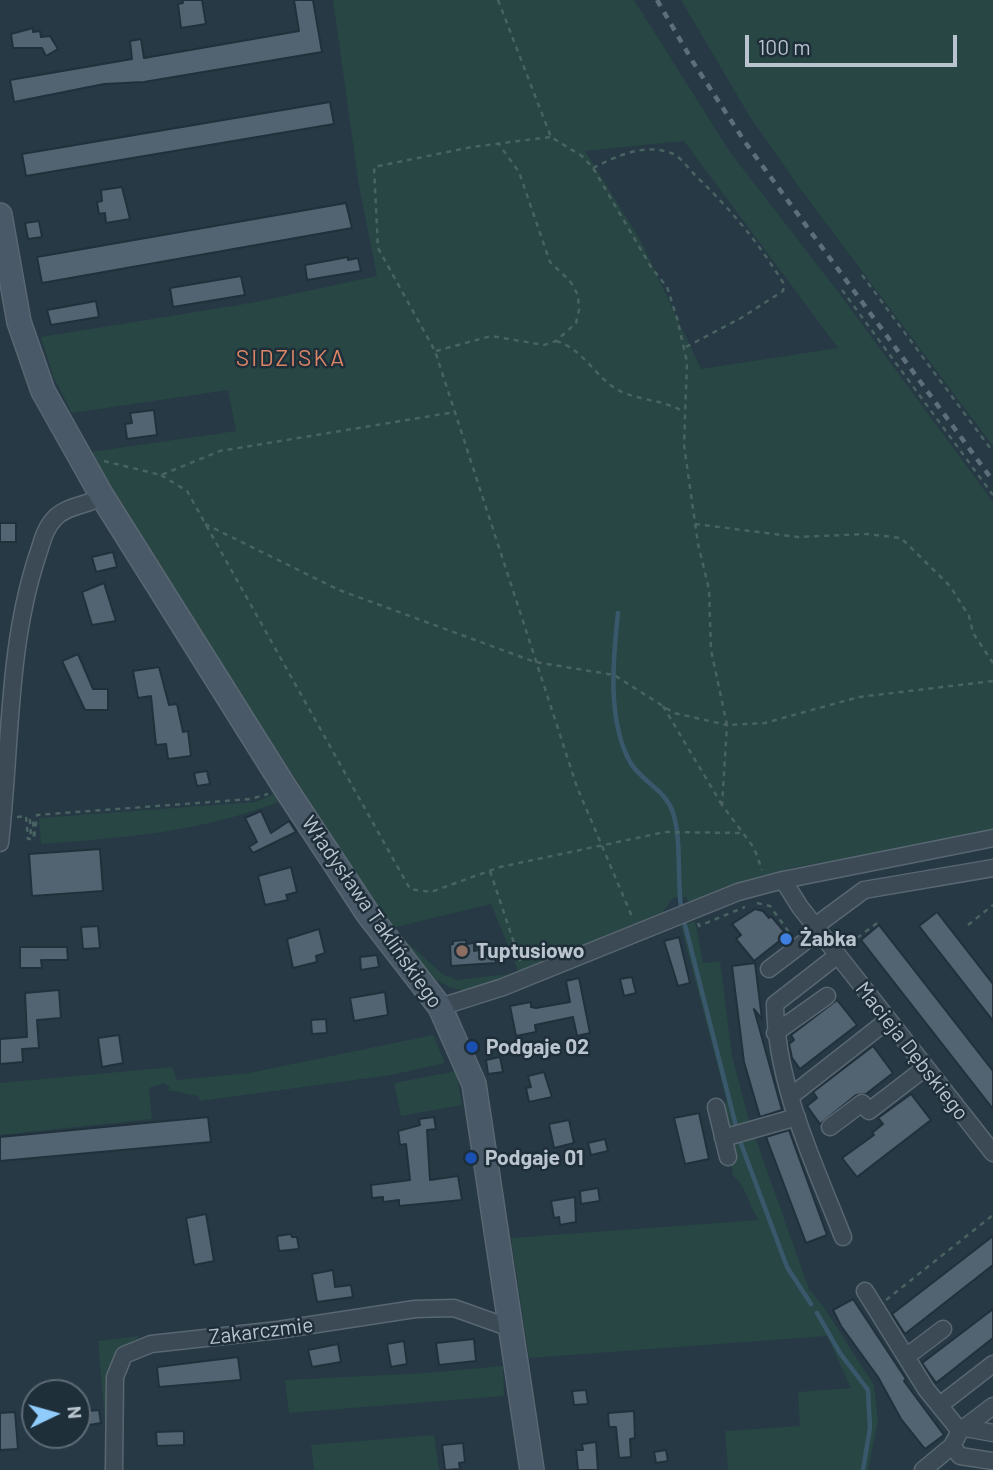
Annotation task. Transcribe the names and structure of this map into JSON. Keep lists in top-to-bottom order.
{
  "streets": {
    "street": ["Władysława Taklińskiego", "Macieja Dębskiego", "Zakarczmie"]
  },
  "crossings": [
    ["Władysława Taklińskiego", "Zakarczmie"]
  ],
  "districts": ["SIDZISKA"],
  "places": [
    "Żabka",
    "Tuptusiowo",
    "Podgaje 02",
    "Podgaje 01"
  ],
  "scale_bar": "100 m",
  "north": "right"
}
